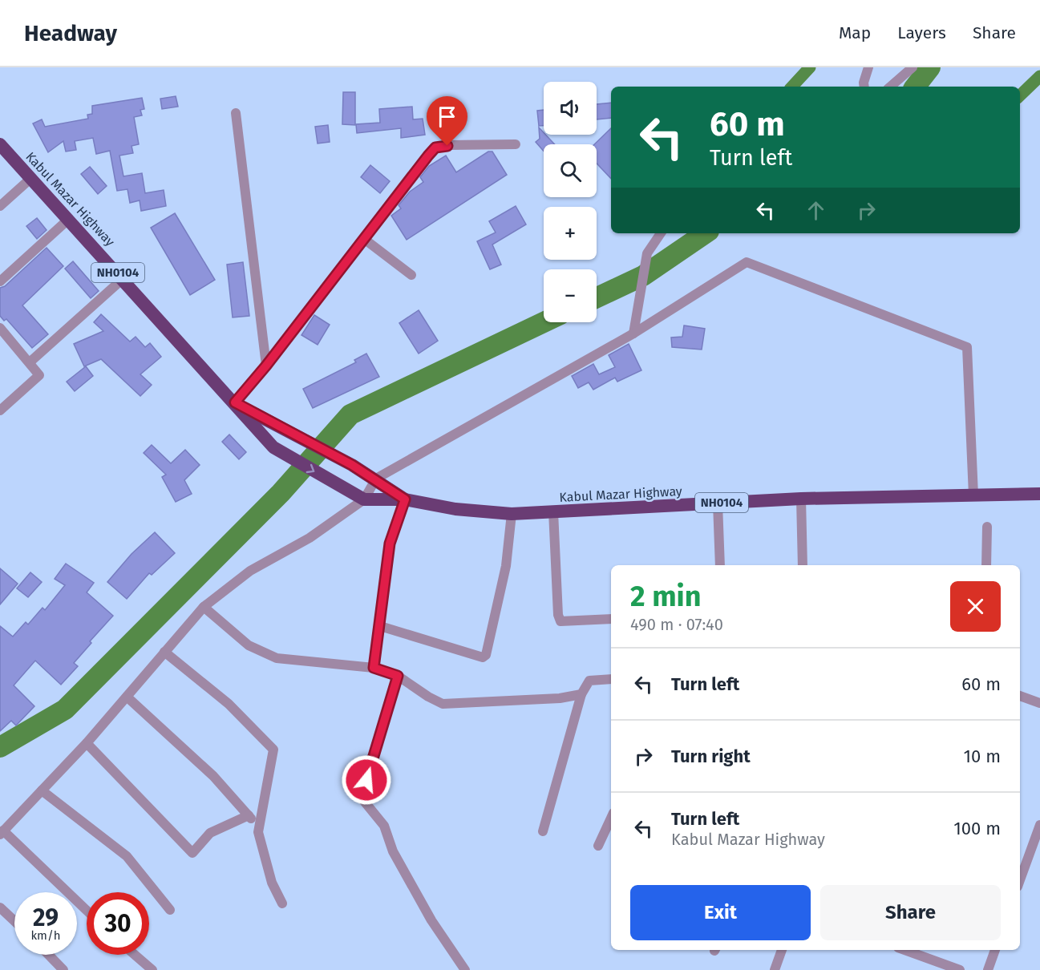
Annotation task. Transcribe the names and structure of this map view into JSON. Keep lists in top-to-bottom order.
{
  "streets": {
    "highway": ["Kabul Mazar Highway", "NH0104"]
  },
  "page": {
    "header": "Headway",
    "nav": ["Map", "Layers", "Share"],
    "map_buttons": ["+", "−"],
    "turn": ["60 m", "Turn left"],
    "heading": ["2 min", "490 m · 07:40"],
    "list": [
      {
        "name": "Turn left",
        "value": "60 m"
      },
      {
        "name": "Turn right",
        "value": "10 m"
      },
      {
        "name": "Turn left",
        "note": "Kabul Mazar Highway",
        "value": "100 m"
      }
    ],
    "buttons": ["Exit", "Share"],
    "speed": "29 km/h",
    "limit": "30"
  }
}
